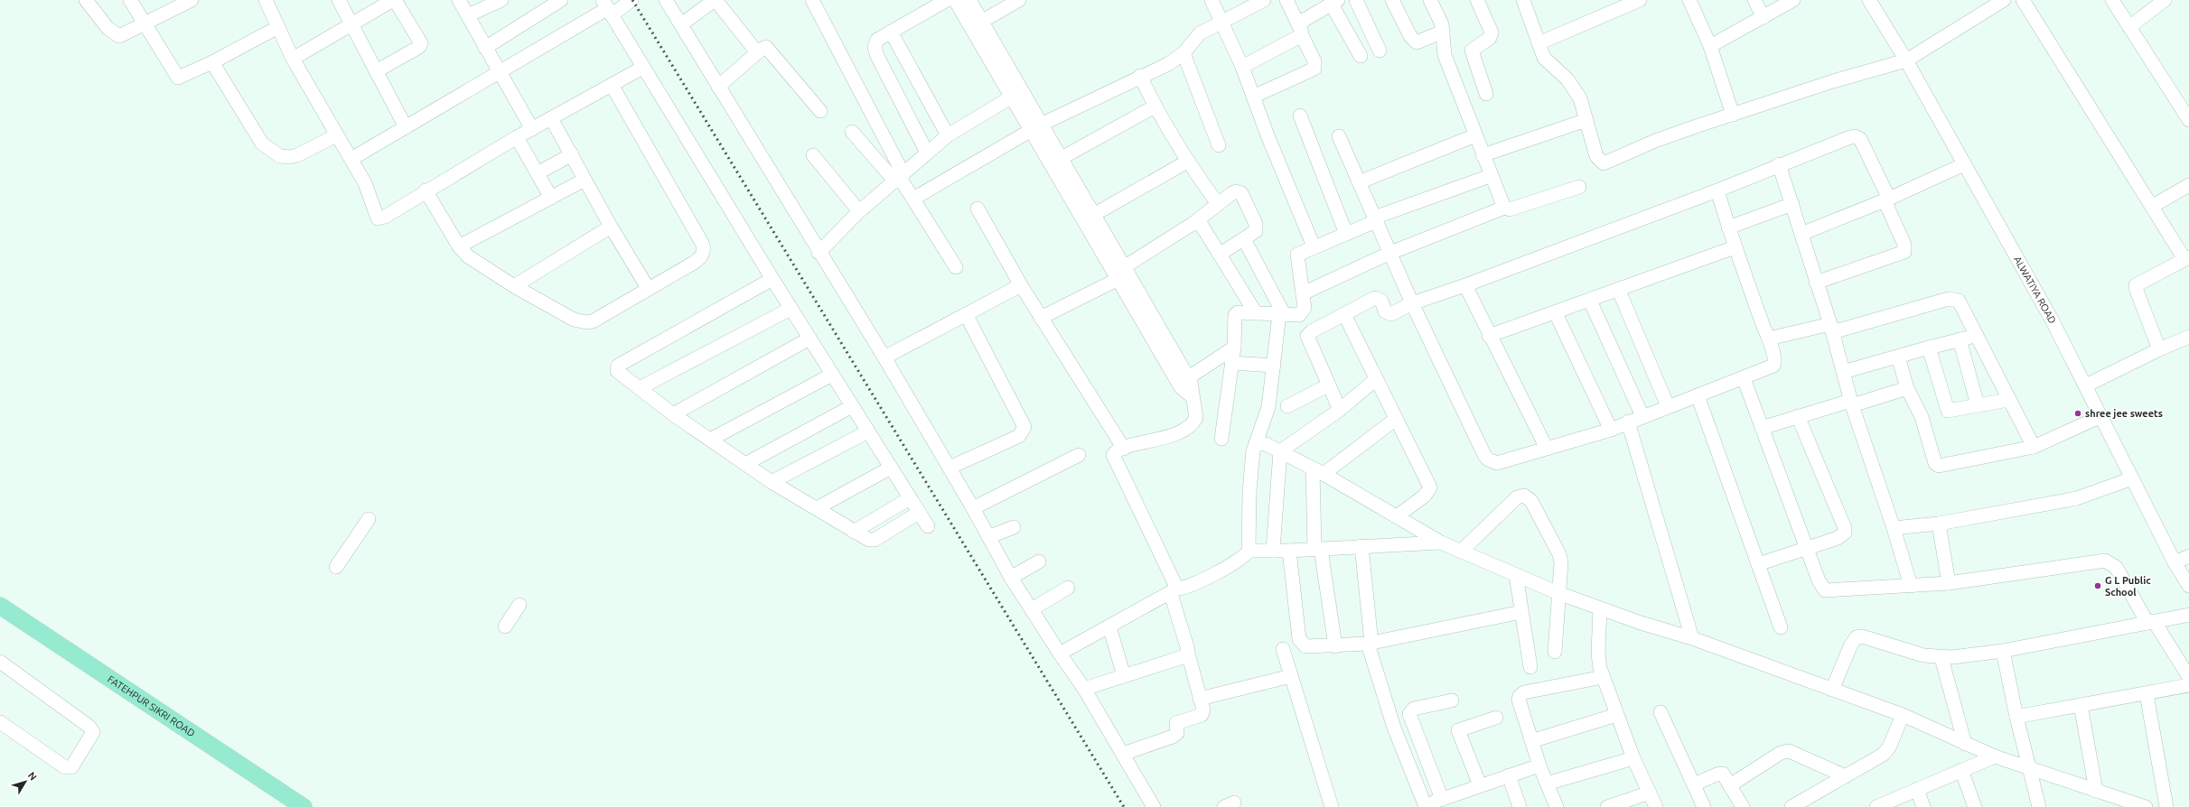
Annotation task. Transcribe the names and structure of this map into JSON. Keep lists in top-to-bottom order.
{
  "streets": {
    "main road": ["FATEHPUR SIKRI ROAD"],
    "street": ["ALWATIYA ROAD"]
  },
  "places": ["shree jee sweets", "G L Public School"],
  "north": "top right"
}
